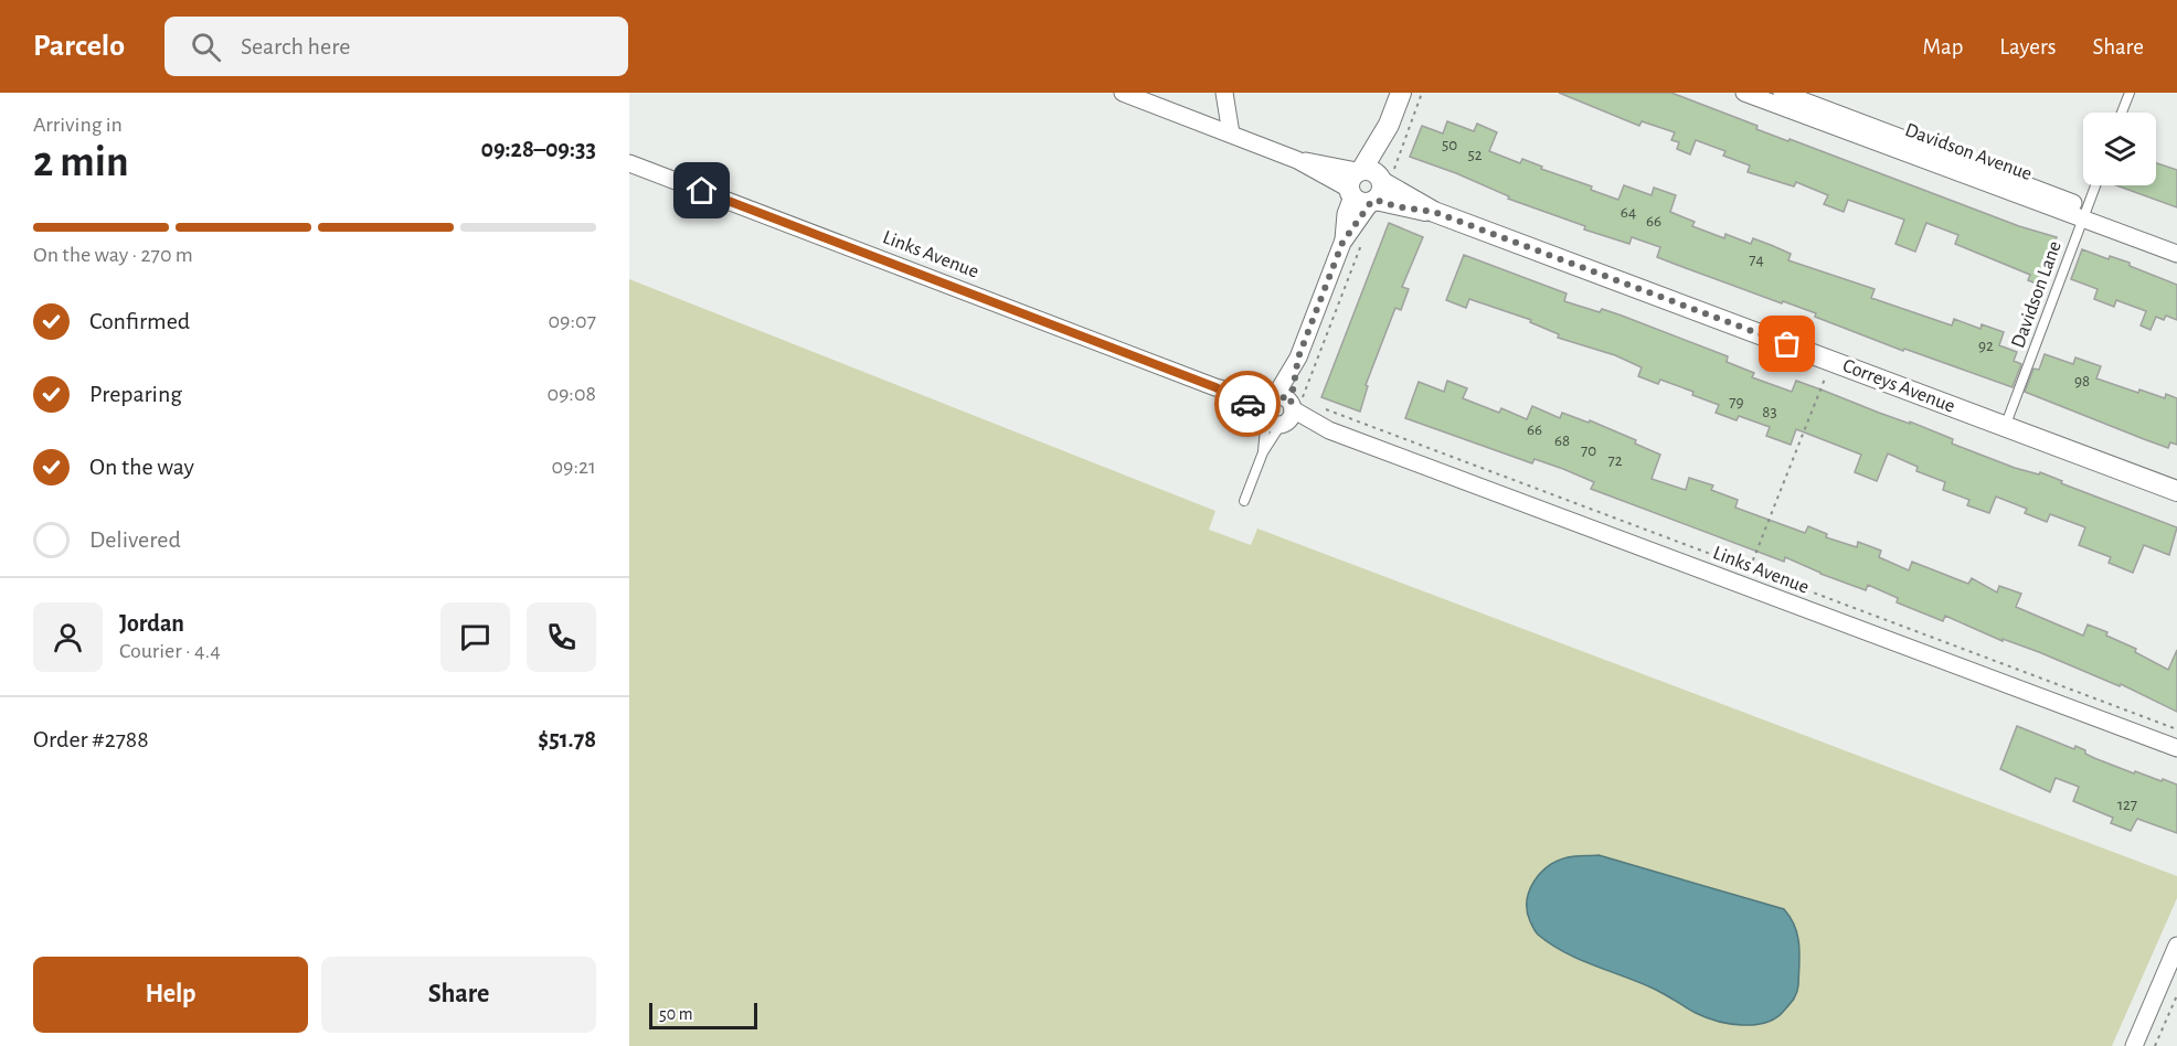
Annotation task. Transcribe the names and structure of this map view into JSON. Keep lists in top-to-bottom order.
{
  "streets": {
    "street": ["Davidson Avenue", "Links Avenue", "Correys Avenue"],
    "lane": ["Davidson Lane"]
  },
  "crossings": [
    ["Davidson Avenue", "Davidson Lane"],
    ["Davidson Lane", "Correys Avenue"]
  ],
  "house_numbers": [
    "50",
    "52",
    "64",
    "66",
    "74",
    "92",
    "98",
    "79",
    "83",
    "66",
    "68",
    "70",
    "72",
    "127"
  ],
  "scale_bar": "50 m",
  "page": {
    "header": "Parcelo",
    "search": "Search here",
    "nav": ["Map", "Layers", "Share"],
    "heading": ["2 min", "Arriving in", "09:28–09:33"],
    "panel": [
      "Jordan",
      "Courier · 4.4",
      "Order #2788",
      "$51.78"
    ],
    "bar": "On the way · 270 m",
    "list": [
      ["Confirmed", "09:07"],
      ["Preparing", "09:08"],
      ["On the way", "09:21"],
      "Delivered"
    ],
    "buttons": ["Help", "Share"],
    "scale": "50 m"
  }
}
